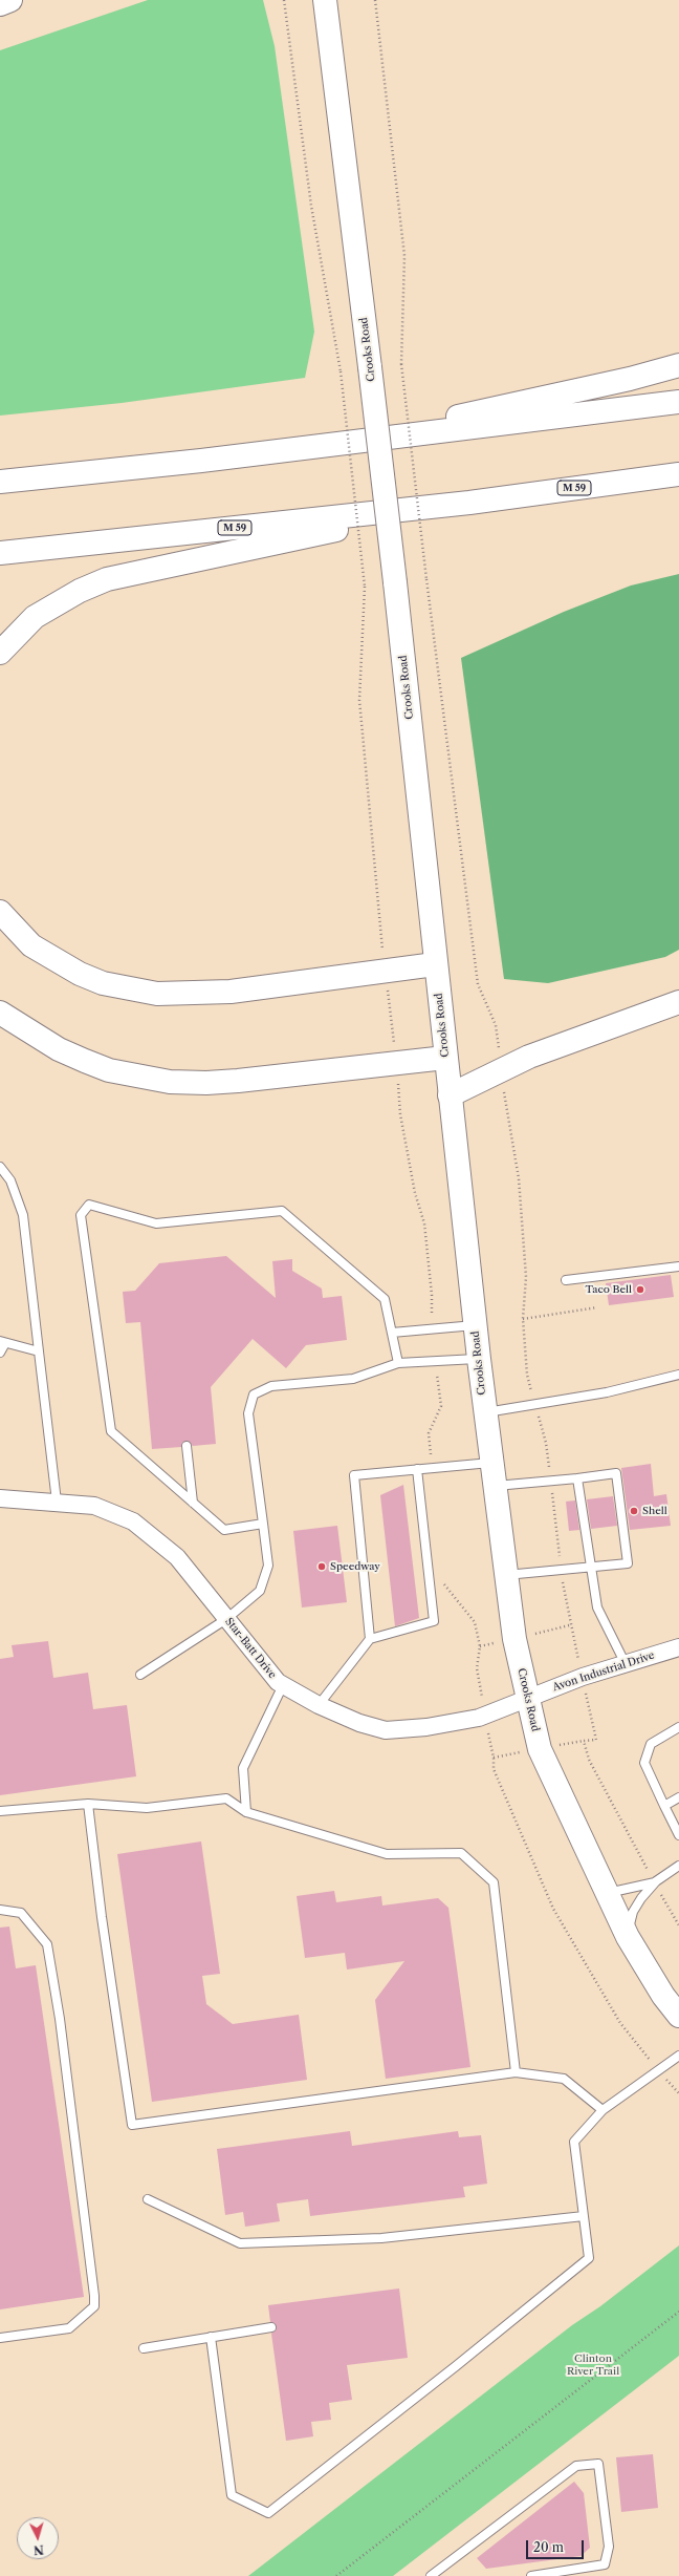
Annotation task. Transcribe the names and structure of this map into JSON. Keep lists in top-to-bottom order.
{
  "streets": {
    "main road": ["Crooks Road", "M 59"],
    "street": ["Star-Batt Drive", "Avon Industrial Drive"]
  },
  "crossings": [
    ["Crooks Road", "Star-Batt Drive"],
    ["Crooks Road", "Avon Industrial Drive"],
    ["Star-Batt Drive", "Avon Industrial Drive"]
  ],
  "parks": ["Clinton River Trail"],
  "places": ["Taco Bell", "Shell", "Speedway"],
  "scale_bar": "20 m",
  "north": "bottom"
}
